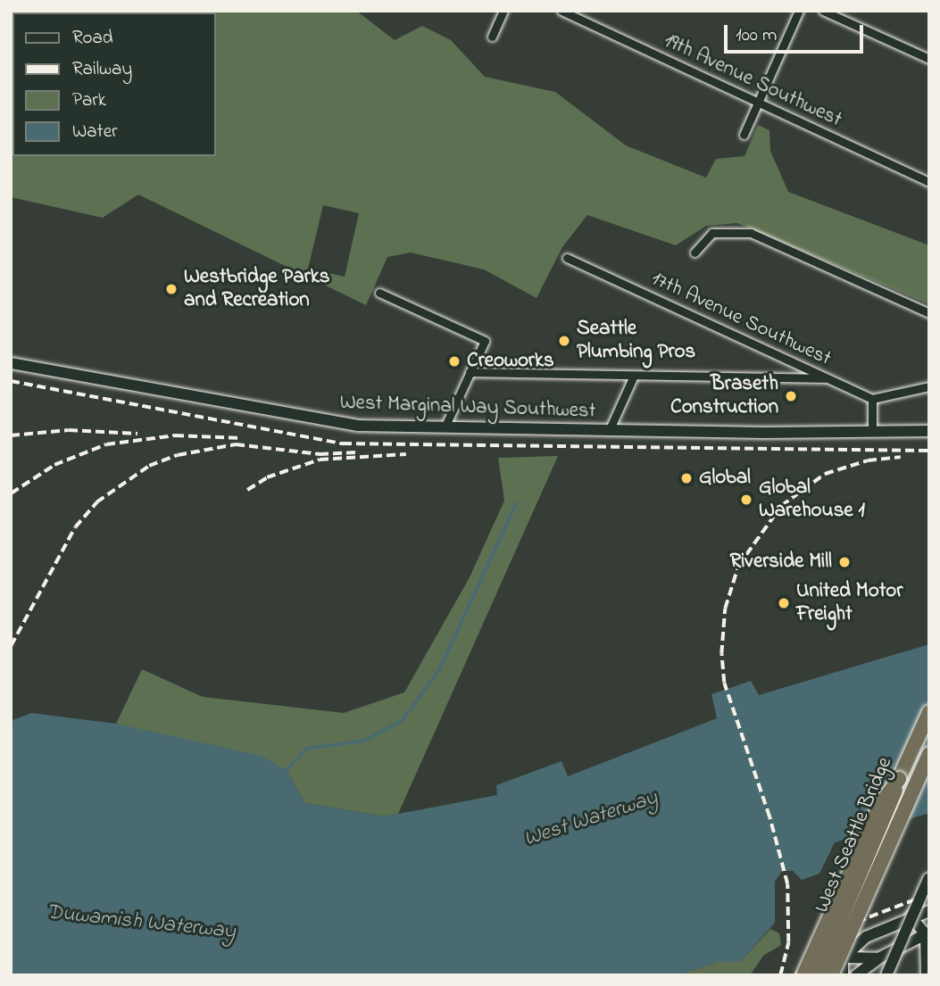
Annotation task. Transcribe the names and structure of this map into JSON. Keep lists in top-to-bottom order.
{
  "streets": {
    "highway": ["West Seattle Bridge"],
    "main road": ["West Marginal Way Southwest"],
    "street": ["19th Avenue Southwest", "17th Avenue Southwest"]
  },
  "water": ["West Waterway", "Duwamish Waterway"],
  "places": [
    "Westbridge Parks and Recreation",
    "Seattle Plumbing Pros",
    "Creoworks",
    "Braseth Construction",
    "Global",
    "Global Warehouse 1",
    "Riverside Mill",
    "United Motor Freight"
  ],
  "legend": [
    "Road",
    "Railway",
    "Park",
    "Water"
  ],
  "scale_bar": "100 m"
}
